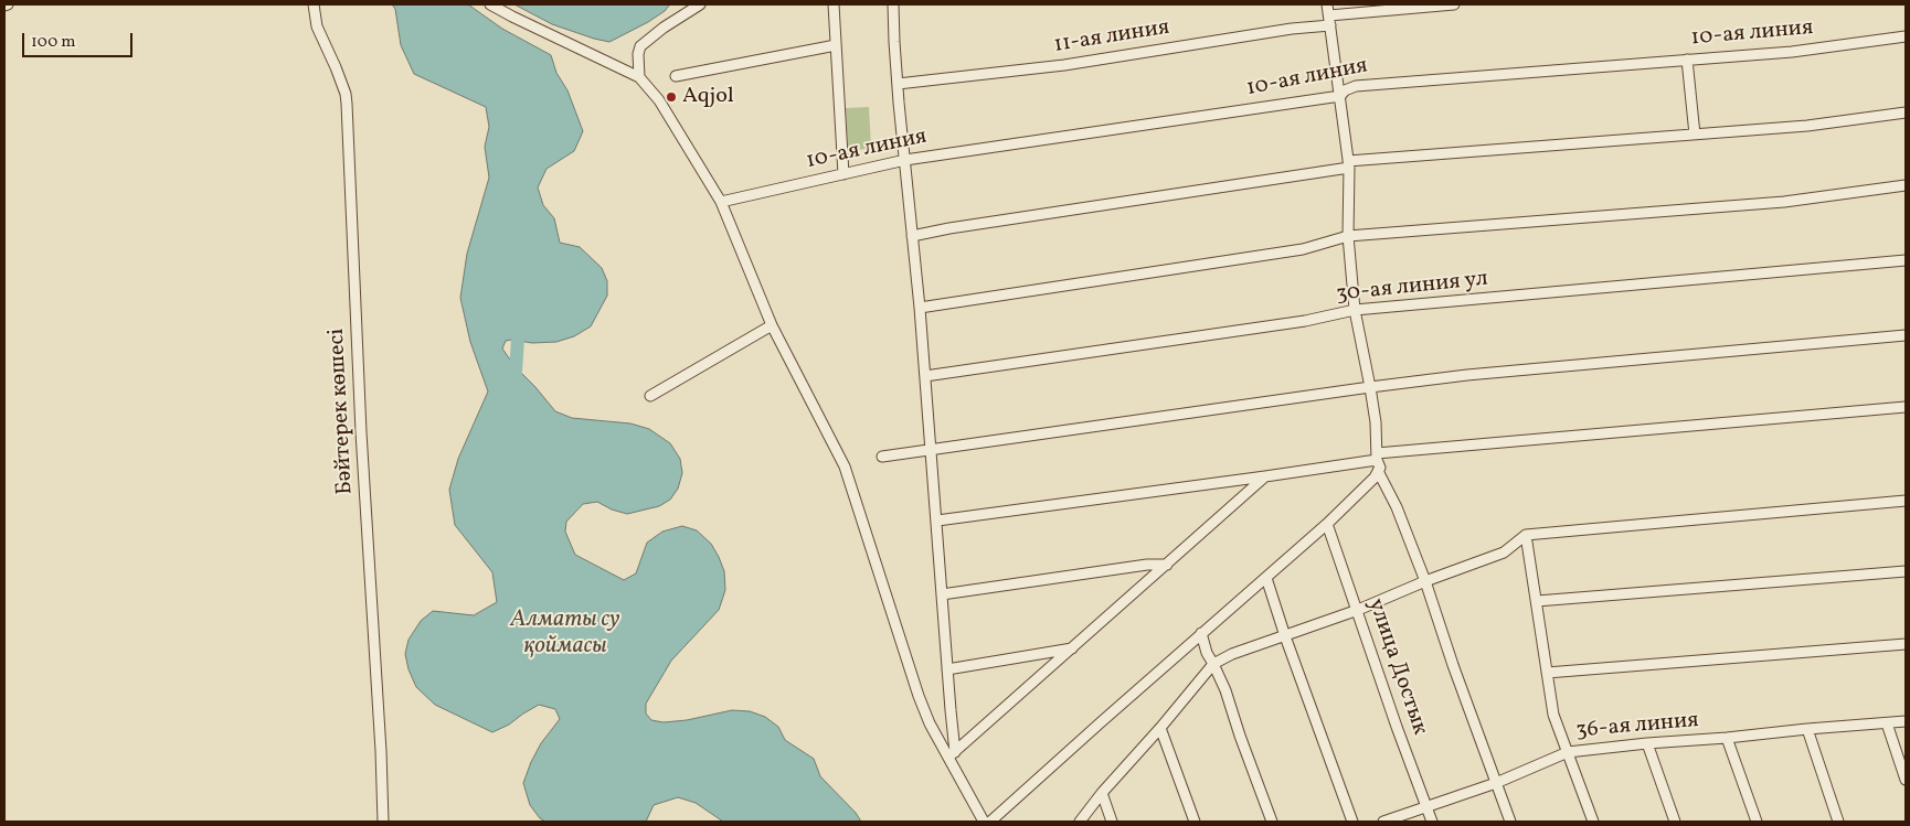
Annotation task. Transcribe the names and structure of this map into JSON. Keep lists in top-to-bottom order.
{
  "streets": {
    "street": [
      "10-ая линия",
      "11-ая линия",
      "30-ая линия ул",
      "Бәйтерек көшесі",
      "улица Достык",
      "36-ая линия"
    ]
  },
  "crossings": [
    ["улица Достык", "36-ая линия"]
  ],
  "water": ["Алматы су қоймасы"],
  "places": ["Aqjol"],
  "scale_bar": "100 m"
}
